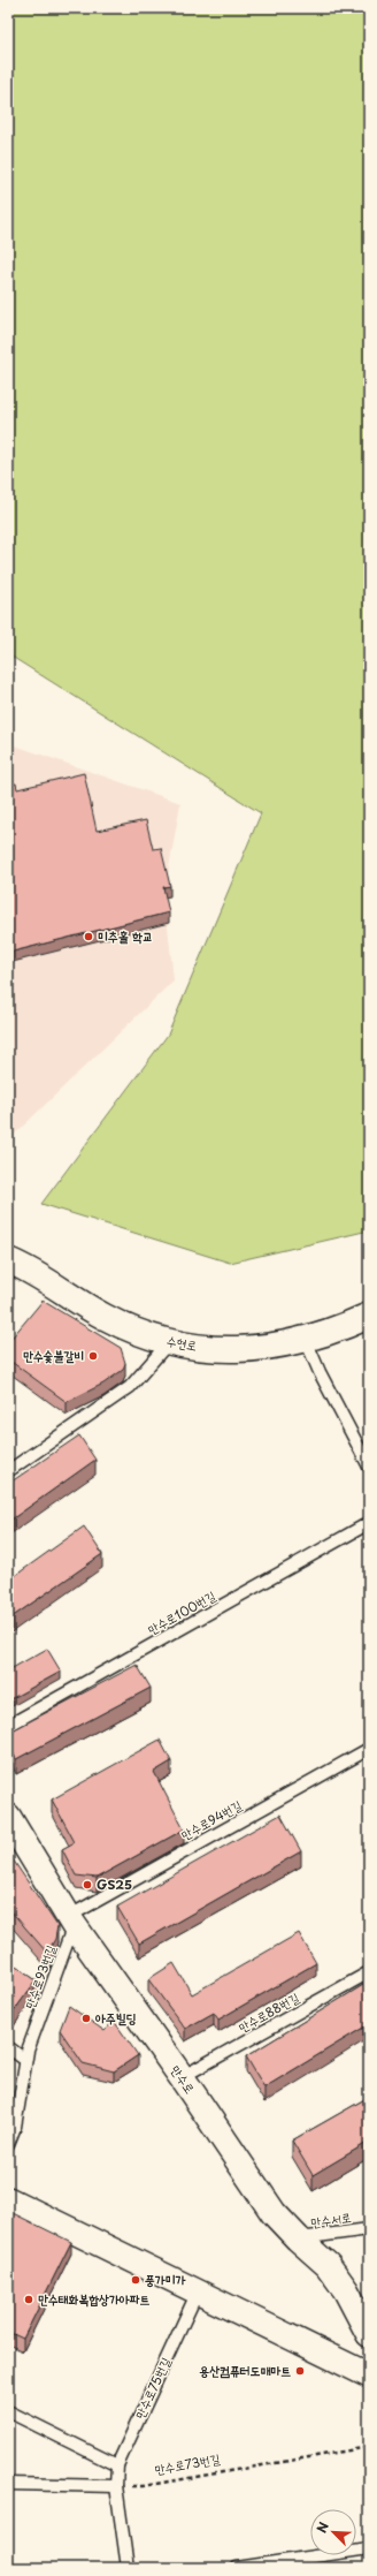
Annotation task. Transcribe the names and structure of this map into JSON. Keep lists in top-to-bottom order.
{
  "streets": {
    "street": ["수현로", "만수로"],
    "lane": [
      "만수로100번길",
      "만수로94번길",
      "만수로93번길",
      "만수로88번길",
      "만수서로",
      "만수로75번길"
    ],
    "path": ["만수로73번길"]
  },
  "crossings": [
    ["만수로94번길", "만수로93번길"],
    ["만수로94번길", "만수로"],
    ["만수로93번길", "만수로"],
    ["만수로88번길", "만수로"],
    ["만수로", "만수서로"],
    ["만수로75번길", "만수로73번길"]
  ],
  "places": [
    "미추홀 학교",
    "만수숯불갈비",
    "GS25",
    "아주빌딩",
    "풍가미가",
    "만수태화복합상가아파트",
    "용산컴퓨터도매마트"
  ],
  "north": "top left"
}
